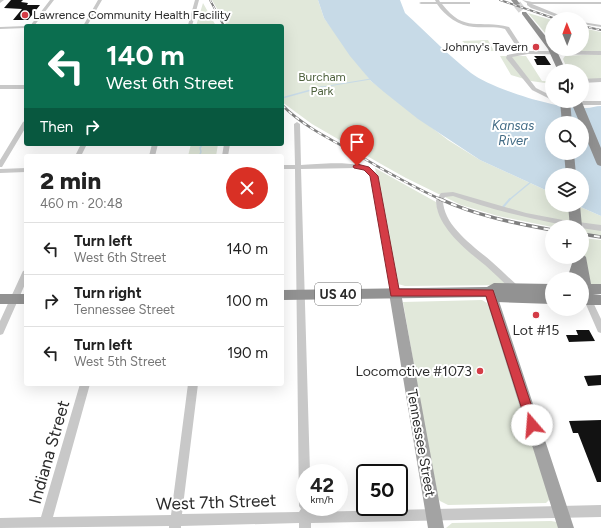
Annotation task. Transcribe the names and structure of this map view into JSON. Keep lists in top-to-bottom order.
{
  "streets": {
    "highway": ["US 40"],
    "main road": ["Tennessee Street"],
    "street": ["Indiana Street", "West 7th Street"]
  },
  "crossings": [
    ["US 40", "Tennessee Street"],
    ["Tennessee Street", "West 7th Street"],
    ["Indiana Street", "West 7th Street"]
  ],
  "water": ["Kansas River"],
  "parks": ["Burcham Park"],
  "places": [
    "Lawrence Community Health Facility",
    "Johnny's Tavern",
    "Lot #15",
    "Locomotive #1073"
  ],
  "north": "top",
  "page": {
    "map_buttons": ["+", "−"],
    "turn": ["140 m", "West 6th Street"],
    "then": "Then",
    "heading": ["2 min", "460 m · 20:48"],
    "list": [
      {
        "name": "Turn left",
        "note": "West 6th Street",
        "value": "140 m"
      },
      {
        "name": "Turn right",
        "note": "Tennessee Street",
        "value": "100 m"
      },
      {
        "name": "Turn left",
        "note": "West 5th Street",
        "value": "190 m"
      }
    ],
    "speed": "42 km/h",
    "limit": "50"
  }
}
